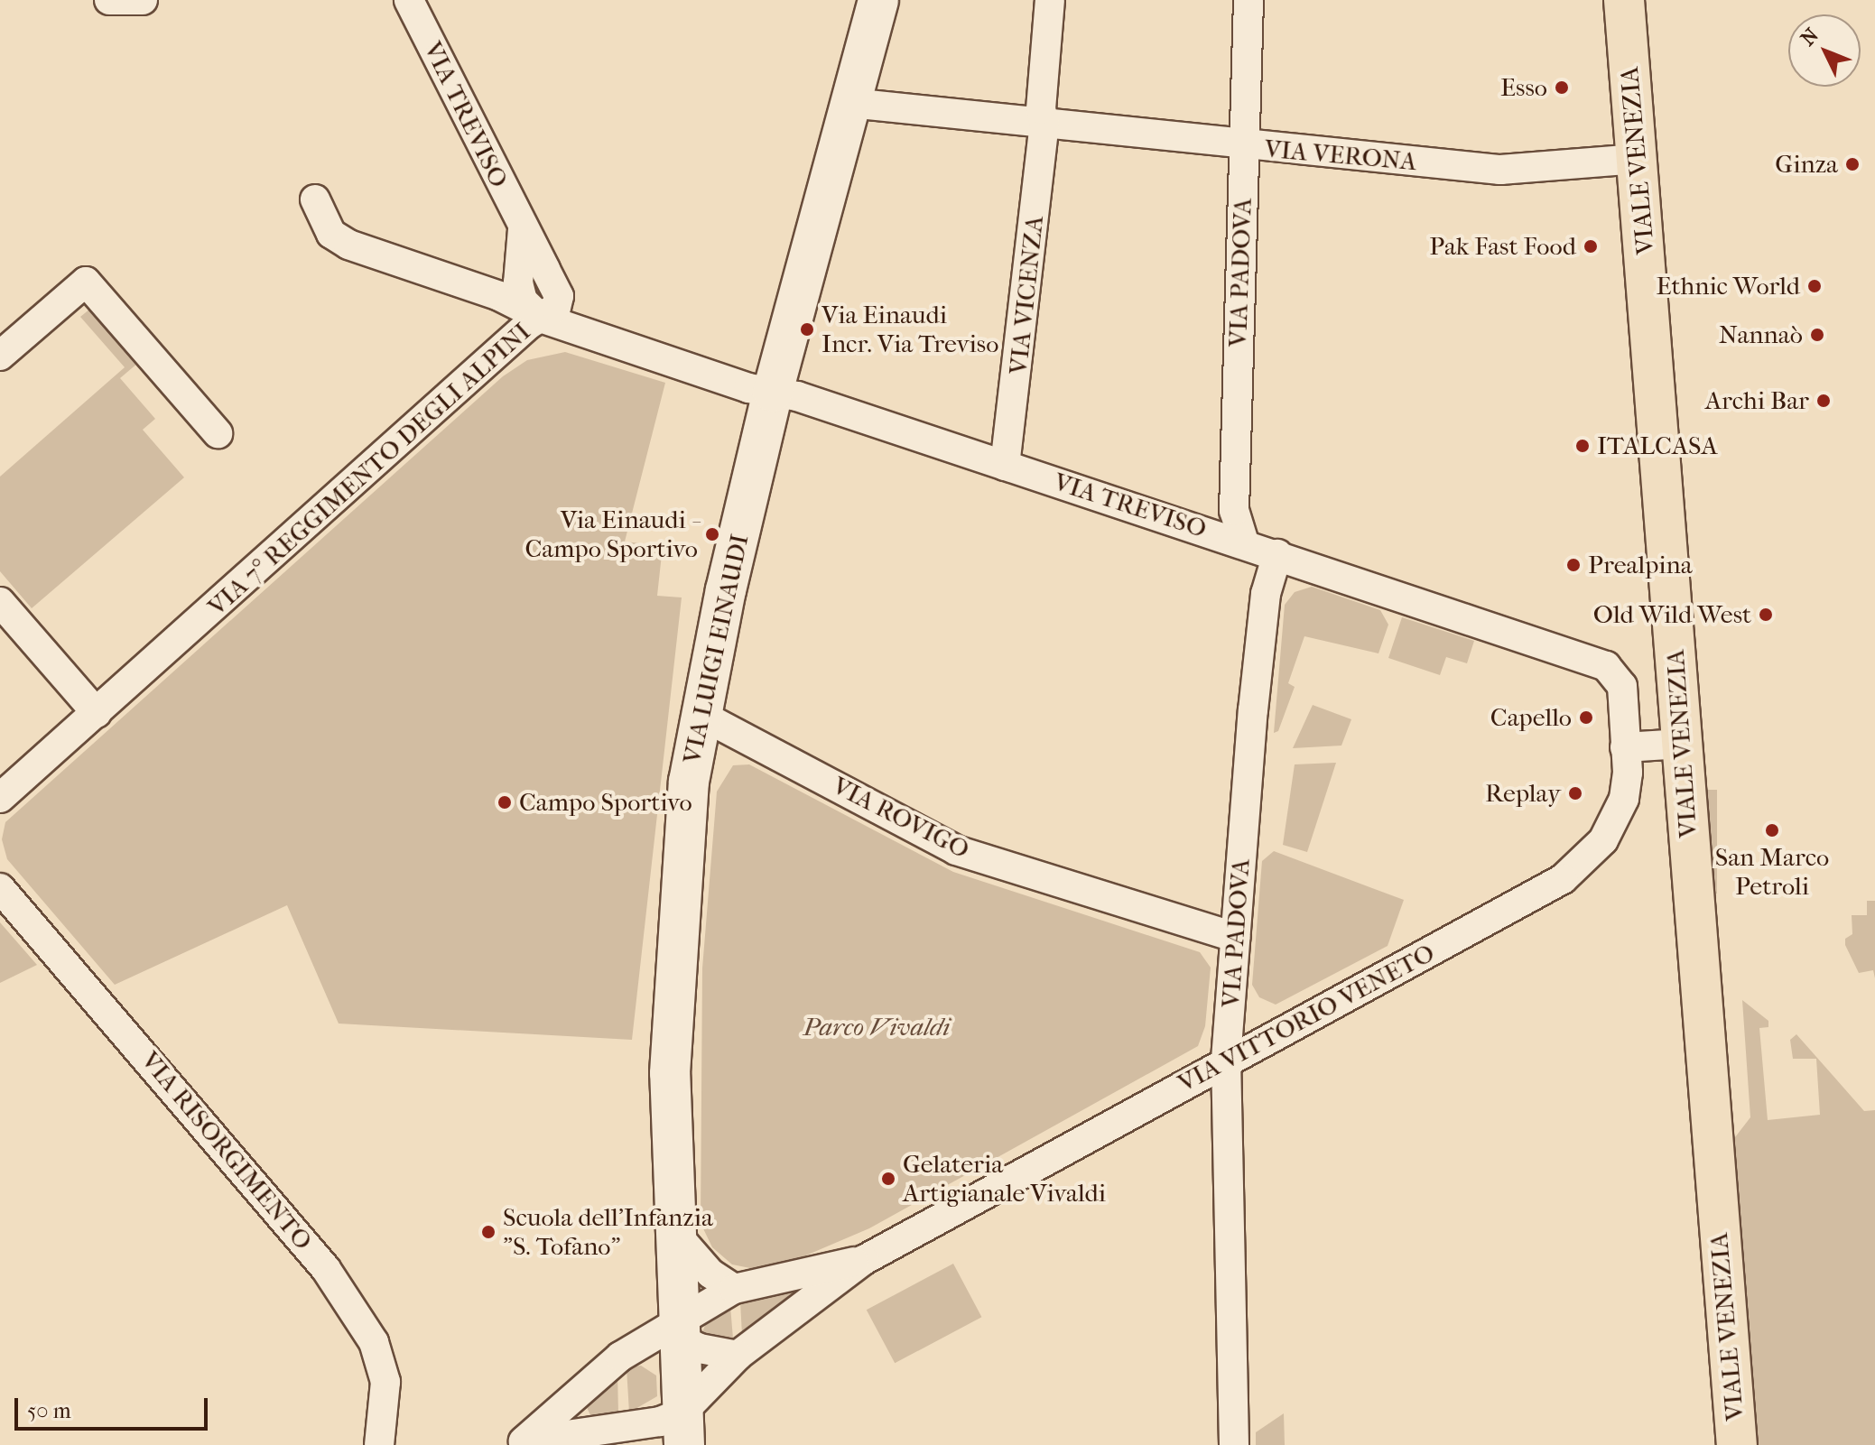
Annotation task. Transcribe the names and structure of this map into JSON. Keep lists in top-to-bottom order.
{
  "streets": {
    "main road": ["VIALE VENEZIA"],
    "street": [
      "VIA TREVISO",
      "VIA VERONA",
      "VIA PADOVA",
      "VIA VICENZA",
      "VIA 7° REGGIMENTO DEGLI ALPINI",
      "VIA LUIGI EINAUDI",
      "VIA ROVIGO",
      "VIA VITTORIO VENETO",
      "VIA RISORGIMENTO"
    ]
  },
  "crossings": [
    ["VIA TREVISO", "VIA PADOVA"],
    ["VIA TREVISO", "VIA VICENZA"],
    ["VIA TREVISO", "VIA 7° REGGIMENTO DEGLI ALPINI"],
    ["VIA TREVISO", "VIA LUIGI EINAUDI"],
    ["VIA TREVISO", "VIA VITTORIO VENETO"],
    ["VIA VERONA", "VIALE VENEZIA"],
    ["VIA VERONA", "VIA PADOVA"],
    ["VIA VERONA", "VIA VICENZA"],
    ["VIA VERONA", "VIA LUIGI EINAUDI"],
    ["VIA PADOVA", "VIA ROVIGO"],
    ["VIA PADOVA", "VIA VITTORIO VENETO"],
    ["VIA LUIGI EINAUDI", "VIA ROVIGO"],
    ["VIA LUIGI EINAUDI", "VIA VITTORIO VENETO"]
  ],
  "parks": ["Parco Vivaldi"],
  "places": [
    "Esso",
    "Ginza",
    "Pak Fast Food",
    "Ethnic World",
    "Via Einaudi Incr. Via Treviso",
    "Nannaò",
    "Archi Bar",
    "ITALCASA",
    "Via Einaudi - Campo Sportivo",
    "Prealpina",
    "Old Wild West",
    "Capello",
    "Replay",
    "Campo Sportivo",
    "San Marco Petroli",
    "Gelateria Artigianale Vivaldi",
    "Scuola dell'Infanzia \"S. Tofano\""
  ],
  "scale_bar": "50 m",
  "north": "top left"
}
